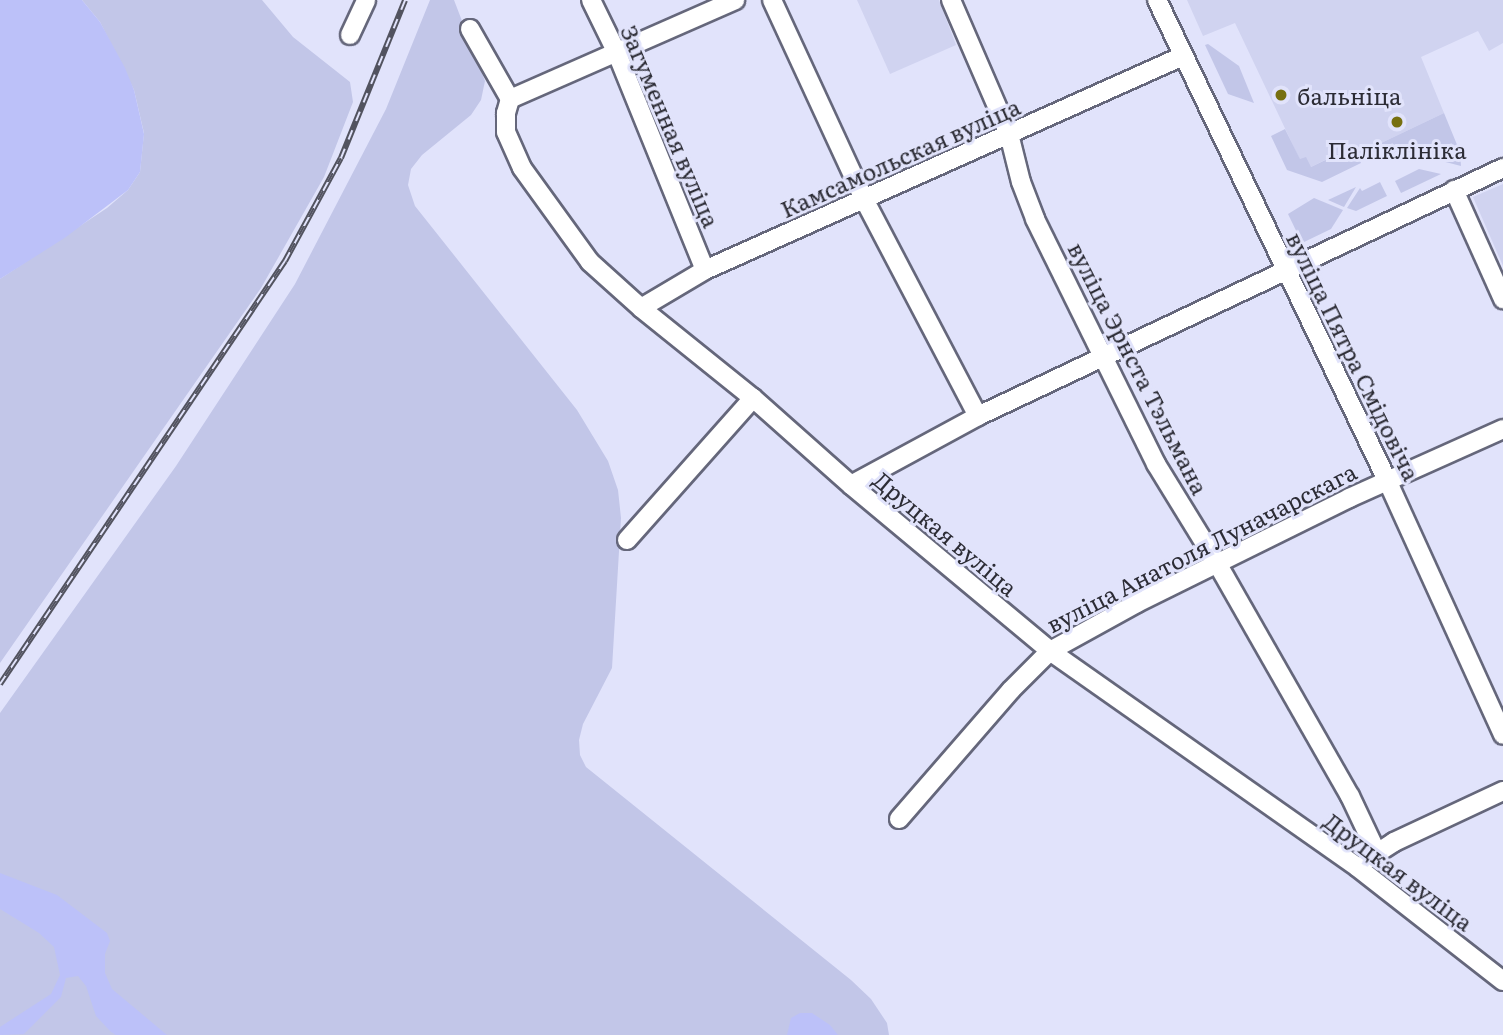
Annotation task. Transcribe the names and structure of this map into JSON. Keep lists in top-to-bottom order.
{
  "streets": {
    "street": [
      "Загуменная вуліца",
      "Камсамольская вуліца",
      "вуліца Пятра Смідовіча",
      "вуліца Эрнста Тэльмана",
      "Друцкая вуліца",
      "вуліца Анатоля Луначарскага"
    ]
  },
  "crossings": [
    ["Загуменная вуліца", "Камсамольская вуліца"],
    ["Камсамольская вуліца", "вуліца Пятра Смідовіча"],
    ["Камсамольская вуліца", "вуліца Эрнста Тэльмана"],
    ["Камсамольская вуліца", "Друцкая вуліца"],
    ["вуліца Пятра Смідовіча", "вуліца Анатоля Луначарскага"],
    ["вуліца Эрнста Тэльмана", "вуліца Анатоля Луначарскага"],
    ["Друцкая вуліца", "вуліца Анатоля Луначарскага"]
  ],
  "places": ["бальніца", "Паліклініка"]
}
